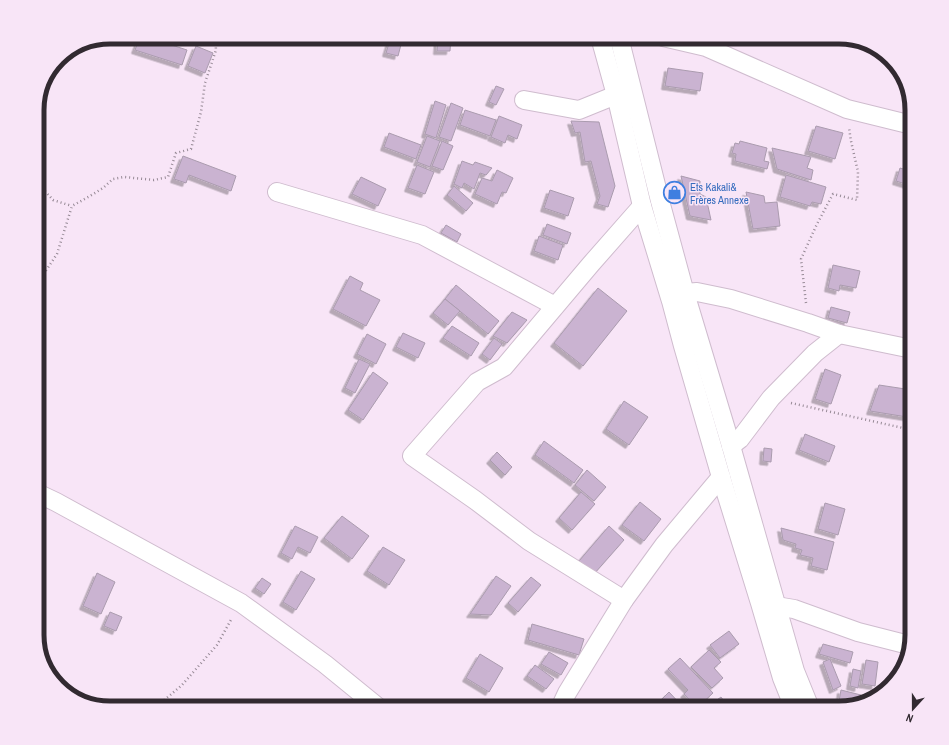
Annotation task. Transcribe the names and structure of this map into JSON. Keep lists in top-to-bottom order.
{
  "places": {
    "shop": ["Ets Kakali& Frères Annexe"]
  },
  "north": "bottom"
}
